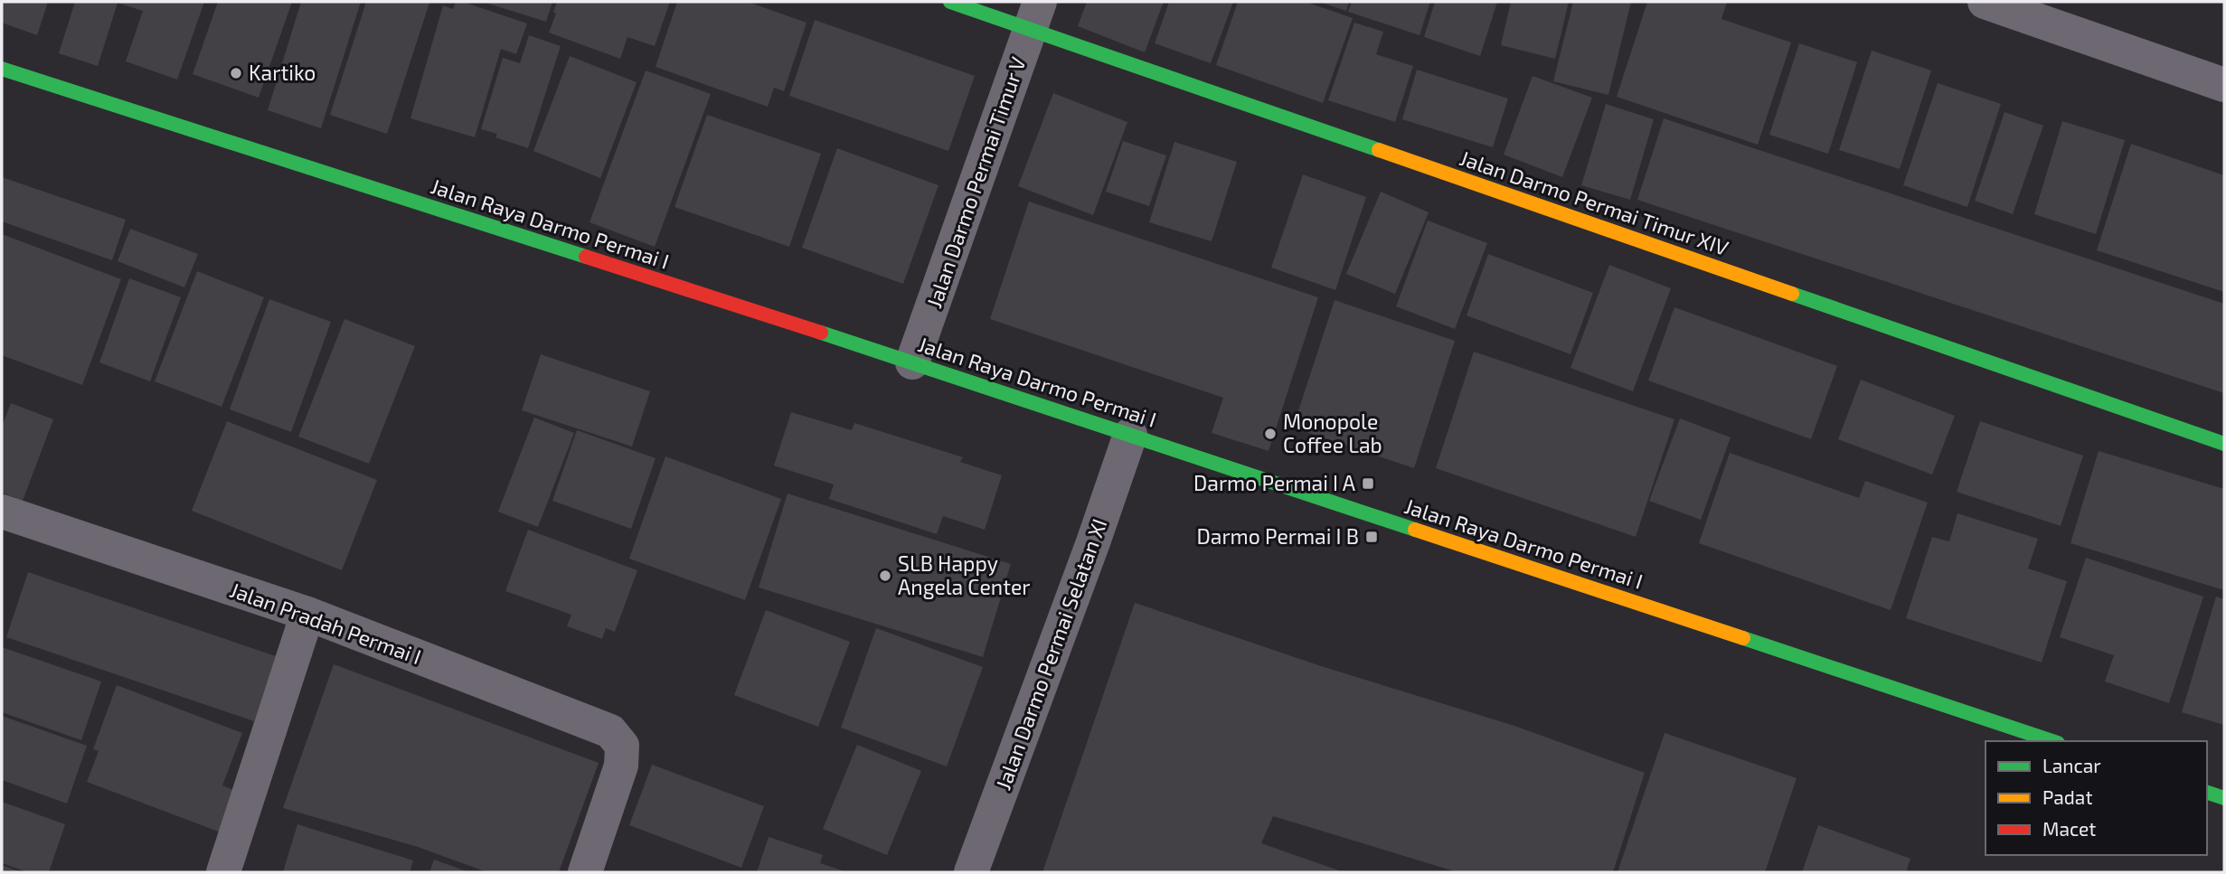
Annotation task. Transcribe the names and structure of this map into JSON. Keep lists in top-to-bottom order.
{
  "streets": {
    "street": [
      "Jalan Darmo Permai Timur V",
      "Jalan Darmo Permai Timur XIV",
      "Jalan Raya Darmo Permai I",
      "Jalan Pradah Permai I",
      "Jalan Darmo Permai Selatan XI"
    ]
  },
  "crossings": [
    ["Jalan Darmo Permai Timur V", "Jalan Darmo Permai Timur XIV"],
    ["Jalan Darmo Permai Timur V", "Jalan Raya Darmo Permai I"],
    ["Jalan Raya Darmo Permai I", "Jalan Darmo Permai Selatan XI"]
  ],
  "places": {
    "other": ["Kartiko", "Monopole Coffee Lab", "SLB Happy Angela Center"],
    "transit": ["Darmo Permai I A", "Darmo Permai I B"]
  },
  "legend": ["Lancar", "Padat", "Macet"]
}
